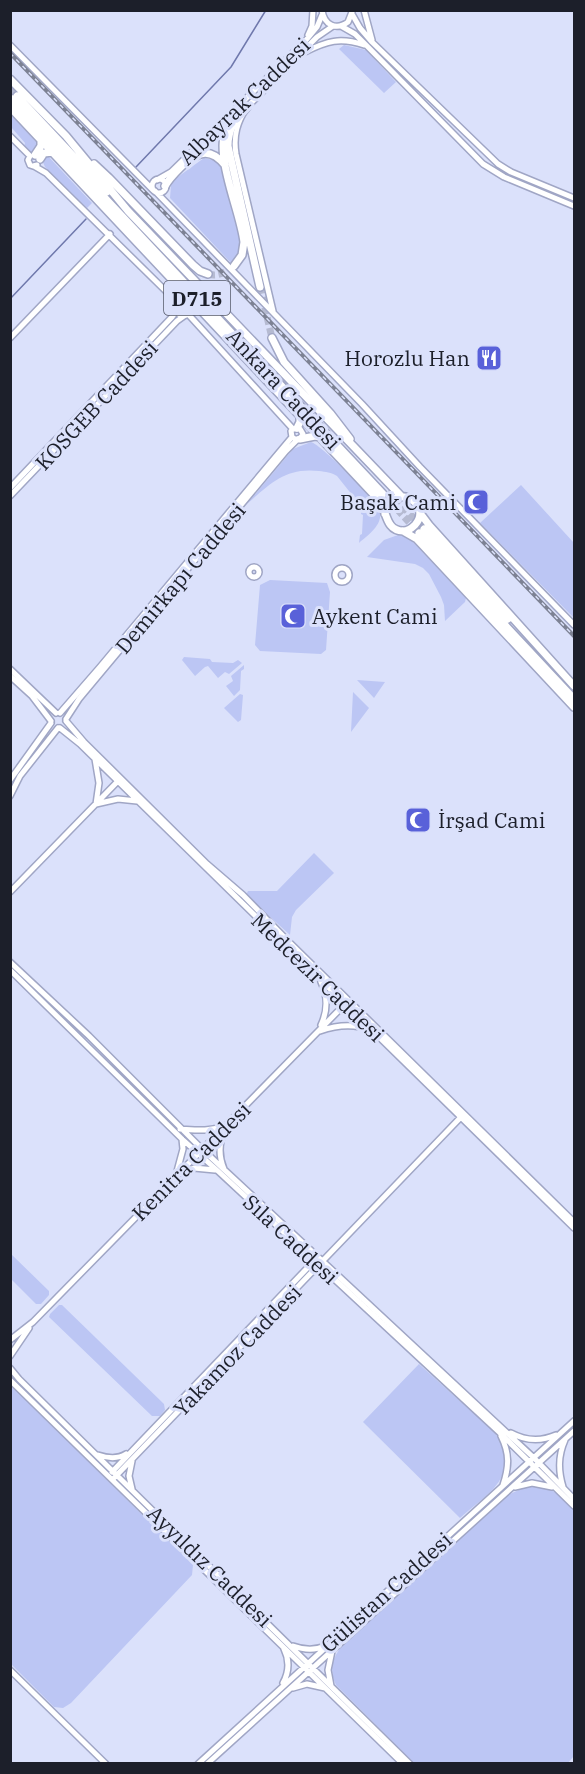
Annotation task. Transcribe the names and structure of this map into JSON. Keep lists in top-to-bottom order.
{
  "streets": {
    "highway": ["D715", "Ankara Caddesi"],
    "street": [
      "Albayrak Caddesi",
      "KOSGEB Caddesi",
      "Demirkapı Caddesi",
      "Medcezir Caddesi",
      "Kenitra Caddesi",
      "Sıla Caddesi",
      "Yakamoz Caddesi",
      "Ayyıldız Caddesi",
      "Gülistan Caddesi"
    ]
  },
  "crossings": [
    ["Demirkapı Caddesi", "Medcezir Caddesi"],
    ["Medcezir Caddesi", "Kenitra Caddesi"],
    ["Medcezir Caddesi", "Yakamoz Caddesi"],
    ["Kenitra Caddesi", "Sıla Caddesi"],
    ["Sıla Caddesi", "Yakamoz Caddesi"],
    ["Sıla Caddesi", "Gülistan Caddesi"],
    ["Yakamoz Caddesi", "Ayyıldız Caddesi"],
    ["Ayyıldız Caddesi", "Gülistan Caddesi"]
  ],
  "places": {
    "restaurant": ["Horozlu Han"],
    "mosque": ["Başak Cami", "Aykent Cami", "İrşad Cami"]
  }
}
